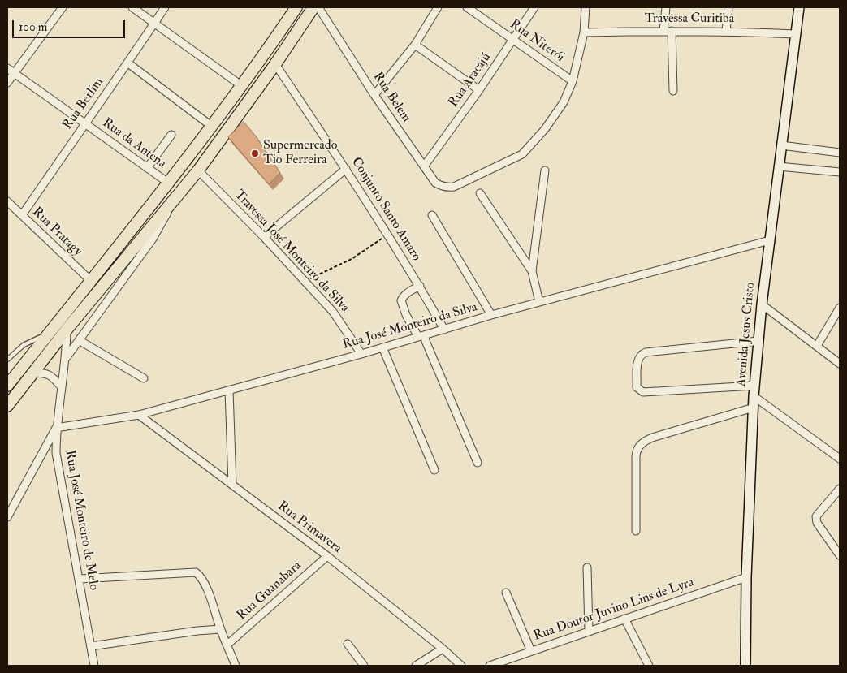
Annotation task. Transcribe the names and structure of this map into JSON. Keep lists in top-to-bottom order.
{
  "streets": {
    "main road": ["Avenida Jesus Cristo"],
    "street": [
      "Travessa Curitiba",
      "Rua Niterói",
      "Rua Aracajú",
      "Rua Belem",
      "Rua Berlim",
      "Rua da Antena",
      "Conjunto Santo Amaro",
      "Rua Pratagy",
      "Travessa José Monteiro da Silva",
      "Rua José Monteiro da Silva",
      "Rua José Monteiro de Melo",
      "Rua Primavera",
      "Rua Guanabara",
      "Rua Doutor Juvino Lins de Lyra"
    ]
  },
  "crossings": [
    ["Travessa Curitiba", "Avenida Jesus Cristo"],
    ["Rua Niterói", "Rua Aracajú"],
    ["Rua Niterói", "Rua Belem"],
    ["Rua Aracajú", "Rua Belem"],
    ["Rua Berlim", "Rua da Antena"],
    ["Rua Berlim", "Rua Pratagy"],
    ["Conjunto Santo Amaro", "Rua José Monteiro da Silva"],
    ["Travessa José Monteiro da Silva", "Rua José Monteiro da Silva"],
    ["Rua José Monteiro da Silva", "Avenida Jesus Cristo"],
    ["Rua José Monteiro da Silva", "Rua José Monteiro de Melo"],
    ["Rua José Monteiro da Silva", "Rua Primavera"],
    ["Avenida Jesus Cristo", "Rua Doutor Juvino Lins de Lyra"],
    ["Rua Primavera", "Rua Guanabara"]
  ],
  "places": ["Supermercado Tio Ferreira"],
  "scale_bar": "100 m"
}
